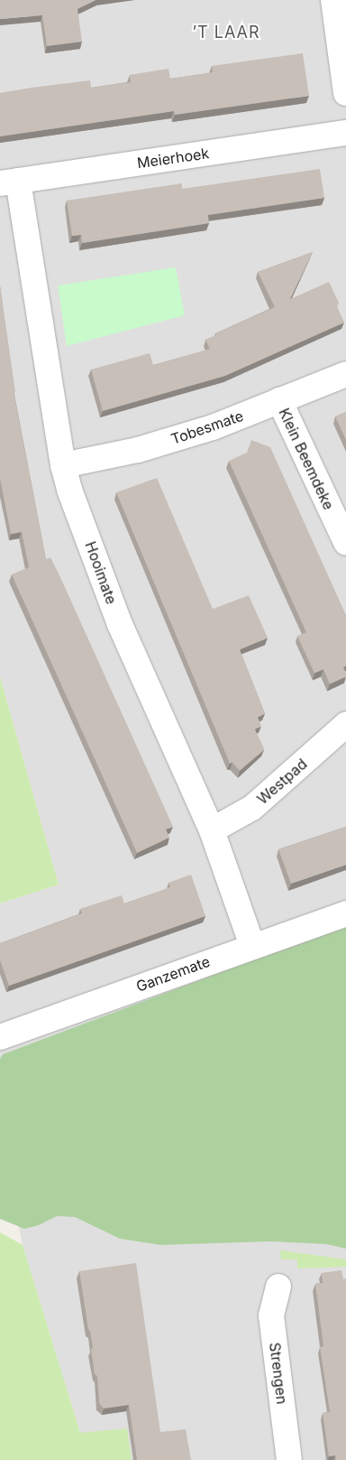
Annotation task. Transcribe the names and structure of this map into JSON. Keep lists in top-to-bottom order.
{
  "streets": {
    "street": [
      "Meierhoek",
      "Tobesmate",
      "Klein Beemdeke",
      "Hooimate",
      "Westpad",
      "Ganzemate",
      "Strengen"
    ]
  },
  "crossings": [
    ["Meierhoek", "Hooimate"],
    ["Tobesmate", "Klein Beemdeke"],
    ["Tobesmate", "Hooimate"],
    ["Hooimate", "Westpad"],
    ["Hooimate", "Ganzemate"]
  ],
  "districts": ["’T LAAR"]
}
